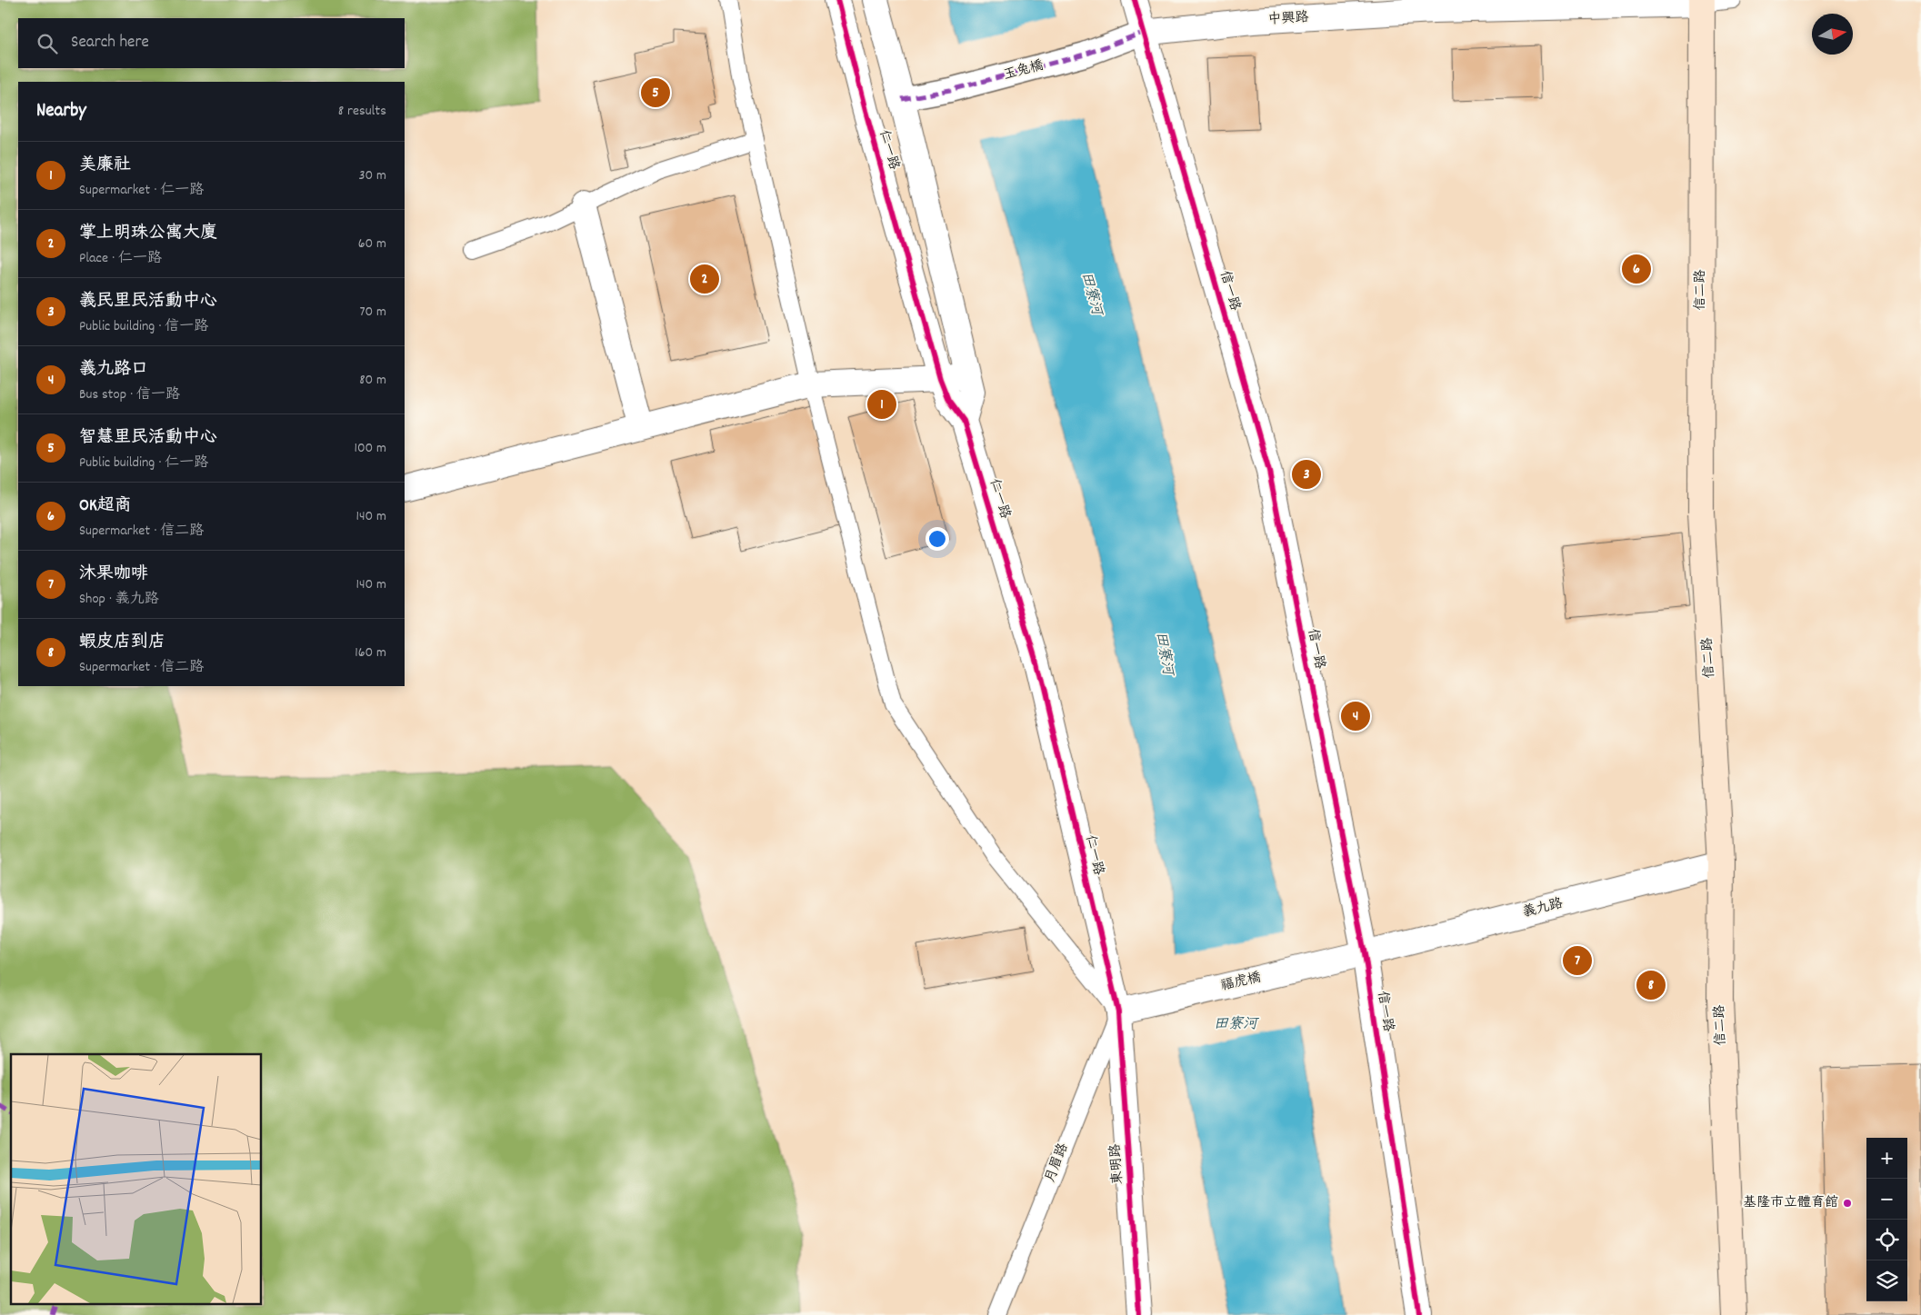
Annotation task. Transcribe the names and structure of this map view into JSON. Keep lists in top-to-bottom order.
{
  "streets": {
    "main road": ["信二路"],
    "street": [
      "中興路",
      "玉兔橋",
      "仁一路",
      "信一路",
      "義九路",
      "福虎橋",
      "東明路"
    ],
    "lane": ["月眉路"]
  },
  "crossings": [
    ["中興路", "玉兔橋"],
    ["中興路", "信二路"],
    ["中興路", "信一路"],
    ["玉兔橋", "仁一路"],
    ["玉兔橋", "信一路"],
    ["仁一路", "福虎橋"],
    ["仁一路", "月眉路"],
    ["仁一路", "東明路"],
    ["信二路", "義九路"],
    ["信一路", "義九路"],
    ["信一路", "福虎橋"],
    ["義九路", "福虎橋"],
    ["福虎橋", "月眉路"],
    ["福虎橋", "東明路"],
    ["月眉路", "東明路"]
  ],
  "water": ["田寮河"],
  "places": ["基隆市立體育館"],
  "north": "right",
  "page": {
    "search": "Search here",
    "pins": [
      "5",
      "6",
      "2",
      "1",
      "3",
      "4",
      "7",
      "8"
    ],
    "heading": ["Nearby", "8 results"],
    "list": [
      {
        "mark": "1",
        "name": "美廉社",
        "note": "Supermarket · 仁一路",
        "value": "30 m"
      },
      {
        "mark": "2",
        "name": "掌上明珠公寓大廈",
        "note": "Place · 仁一路",
        "value": "60 m"
      },
      {
        "mark": "3",
        "name": "義民里民活動中心",
        "note": "Public building · 信一路",
        "value": "70 m"
      },
      {
        "mark": "4",
        "name": "義九路口",
        "note": "Bus stop · 信一路",
        "value": "80 m"
      },
      {
        "mark": "5",
        "name": "智慧里民活動中心",
        "note": "Public building · 仁一路",
        "value": "100 m"
      },
      {
        "mark": "6",
        "name": "OK超商",
        "note": "Supermarket · 信二路",
        "value": "140 m"
      },
      {
        "mark": "7",
        "name": "沐果咖啡",
        "note": "Shop · 義九路",
        "value": "140 m"
      },
      {
        "mark": "8",
        "name": "蝦皮店到店",
        "note": "Supermarket · 信二路",
        "value": "160 m"
      }
    ],
    "map_buttons": ["+", "−"]
  }
}
